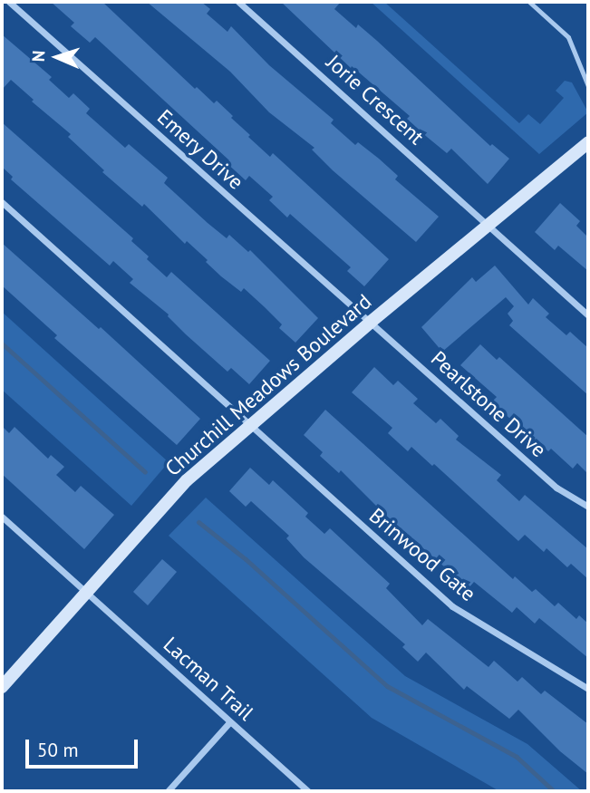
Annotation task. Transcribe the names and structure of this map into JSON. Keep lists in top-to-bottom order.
{
  "streets": {
    "street": [
      "Jorie Crescent",
      "Emery Drive",
      "Churchill Meadows Boulevard",
      "Pearlstone Drive",
      "Brinwood Gate",
      "Lacman Trail"
    ]
  },
  "crossings": [
    ["Jorie Crescent", "Churchill Meadows Boulevard"],
    ["Emery Drive", "Churchill Meadows Boulevard"],
    ["Emery Drive", "Pearlstone Drive"],
    ["Churchill Meadows Boulevard", "Pearlstone Drive"],
    ["Churchill Meadows Boulevard", "Brinwood Gate"],
    ["Churchill Meadows Boulevard", "Lacman Trail"]
  ],
  "scale_bar": "50 m",
  "north": "left"
}
